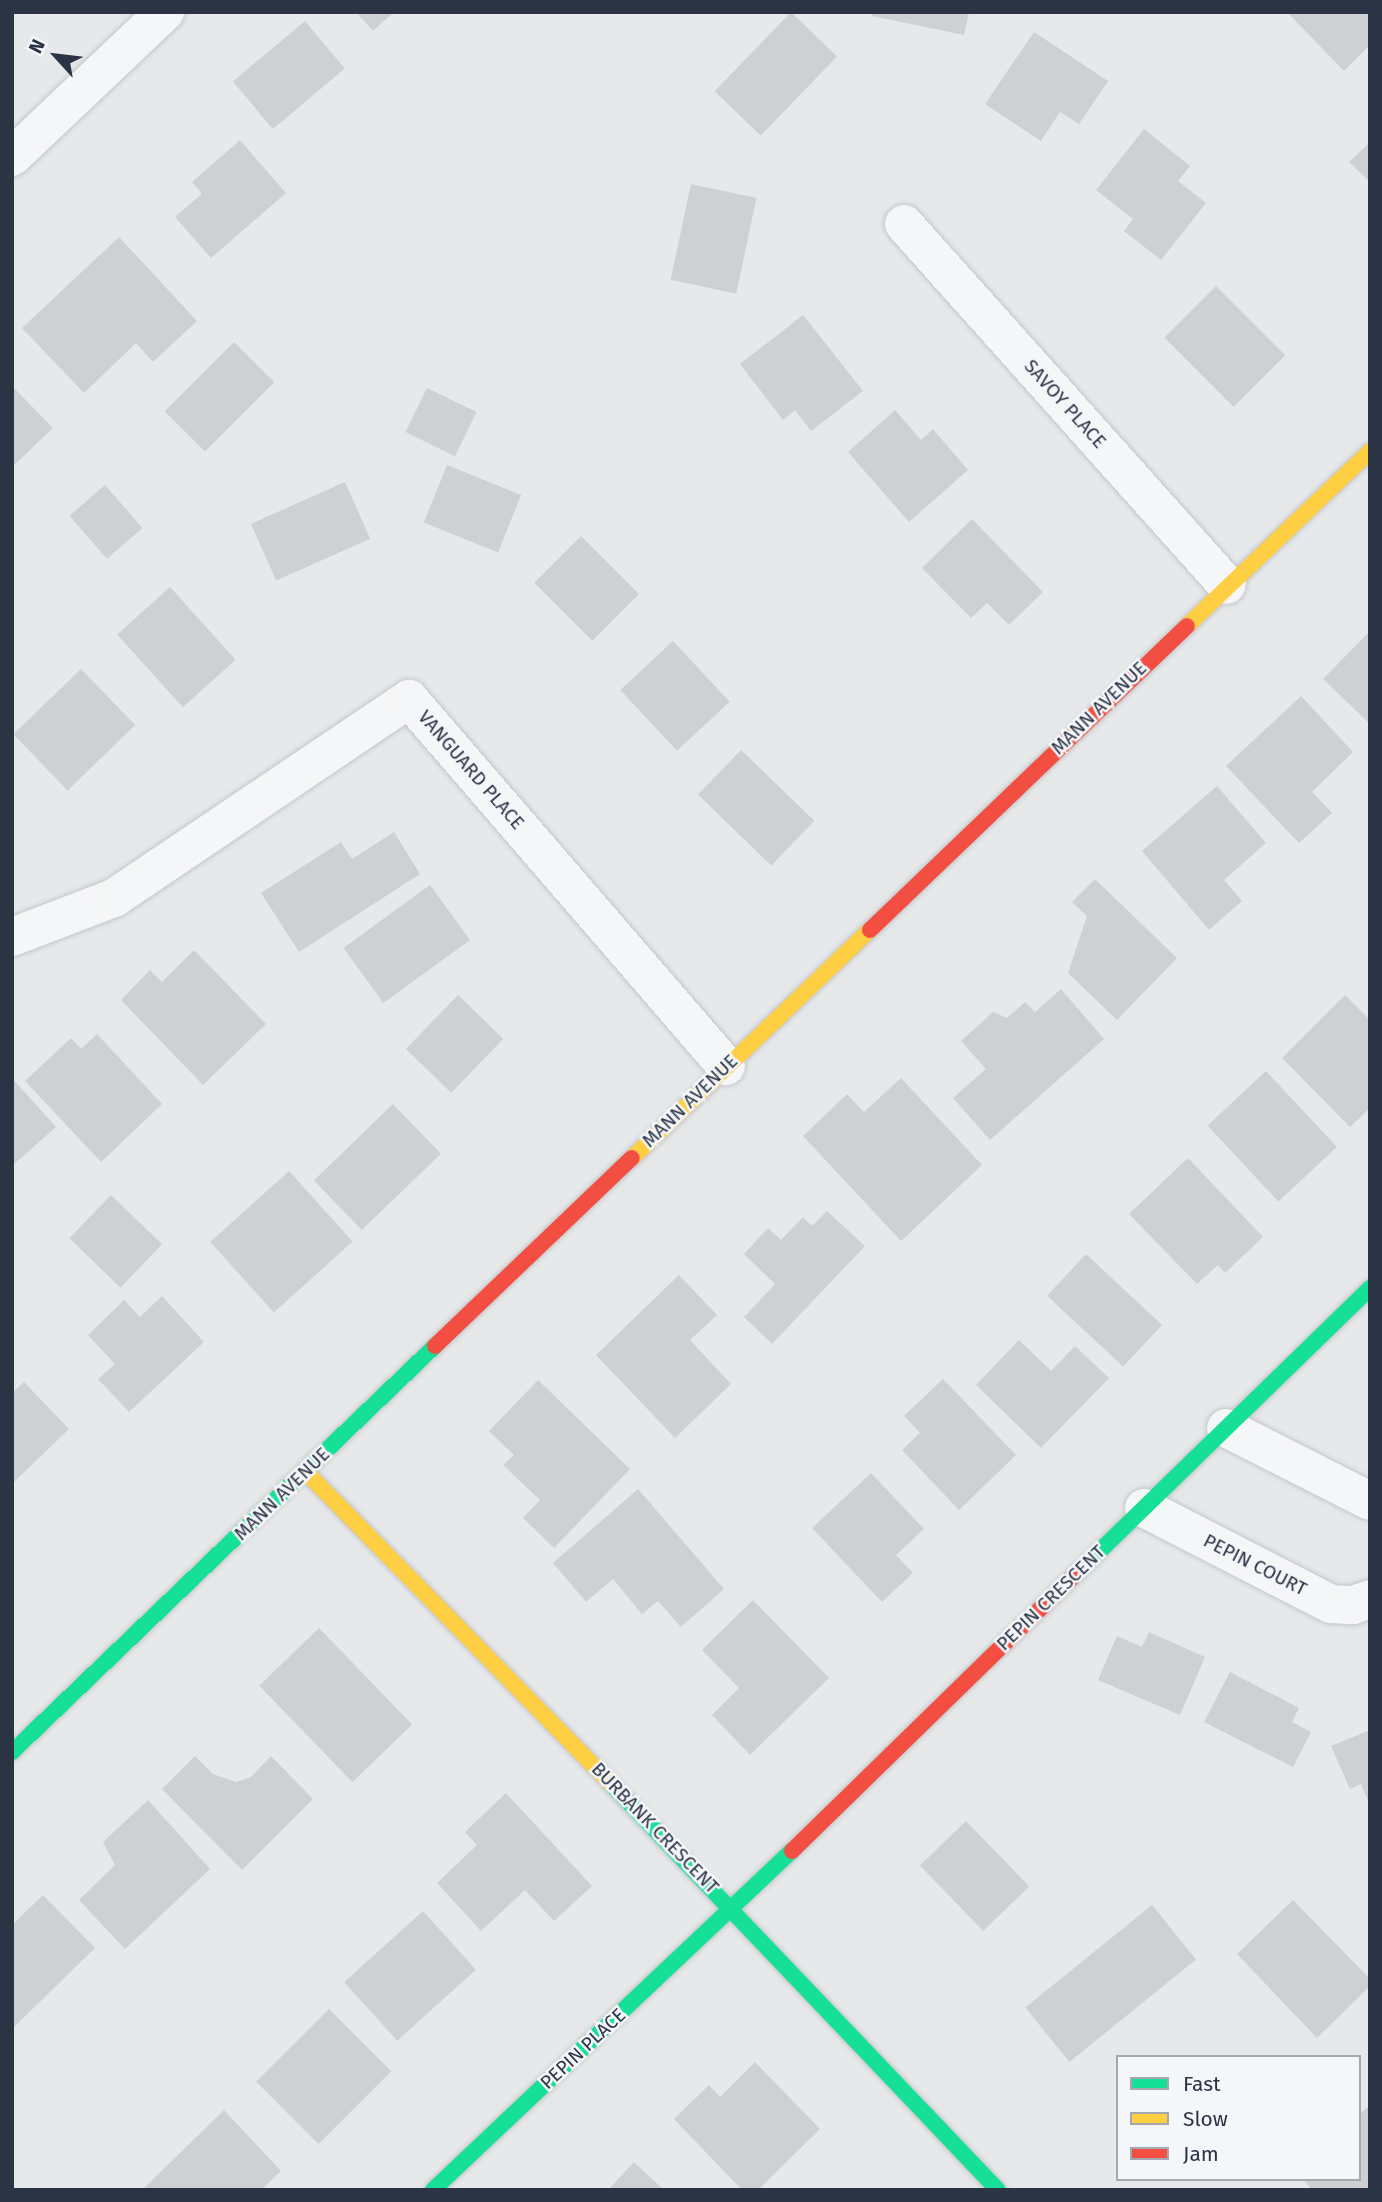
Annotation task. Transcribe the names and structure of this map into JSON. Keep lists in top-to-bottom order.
{
  "streets": {
    "street": [
      "SAVOY PLACE",
      "MANN AVENUE",
      "VANGUARD PLACE",
      "PEPIN COURT",
      "PEPIN CRESCENT",
      "BURBANK CRESCENT",
      "PEPIN PLACE"
    ]
  },
  "crossings": [
    ["SAVOY PLACE", "MANN AVENUE"],
    ["MANN AVENUE", "VANGUARD PLACE"],
    ["MANN AVENUE", "BURBANK CRESCENT"],
    ["PEPIN COURT", "PEPIN CRESCENT"],
    ["PEPIN CRESCENT", "BURBANK CRESCENT"],
    ["PEPIN CRESCENT", "PEPIN PLACE"],
    ["BURBANK CRESCENT", "PEPIN PLACE"]
  ],
  "legend": ["Fast", "Slow", "Jam"],
  "north": "top left"
}
